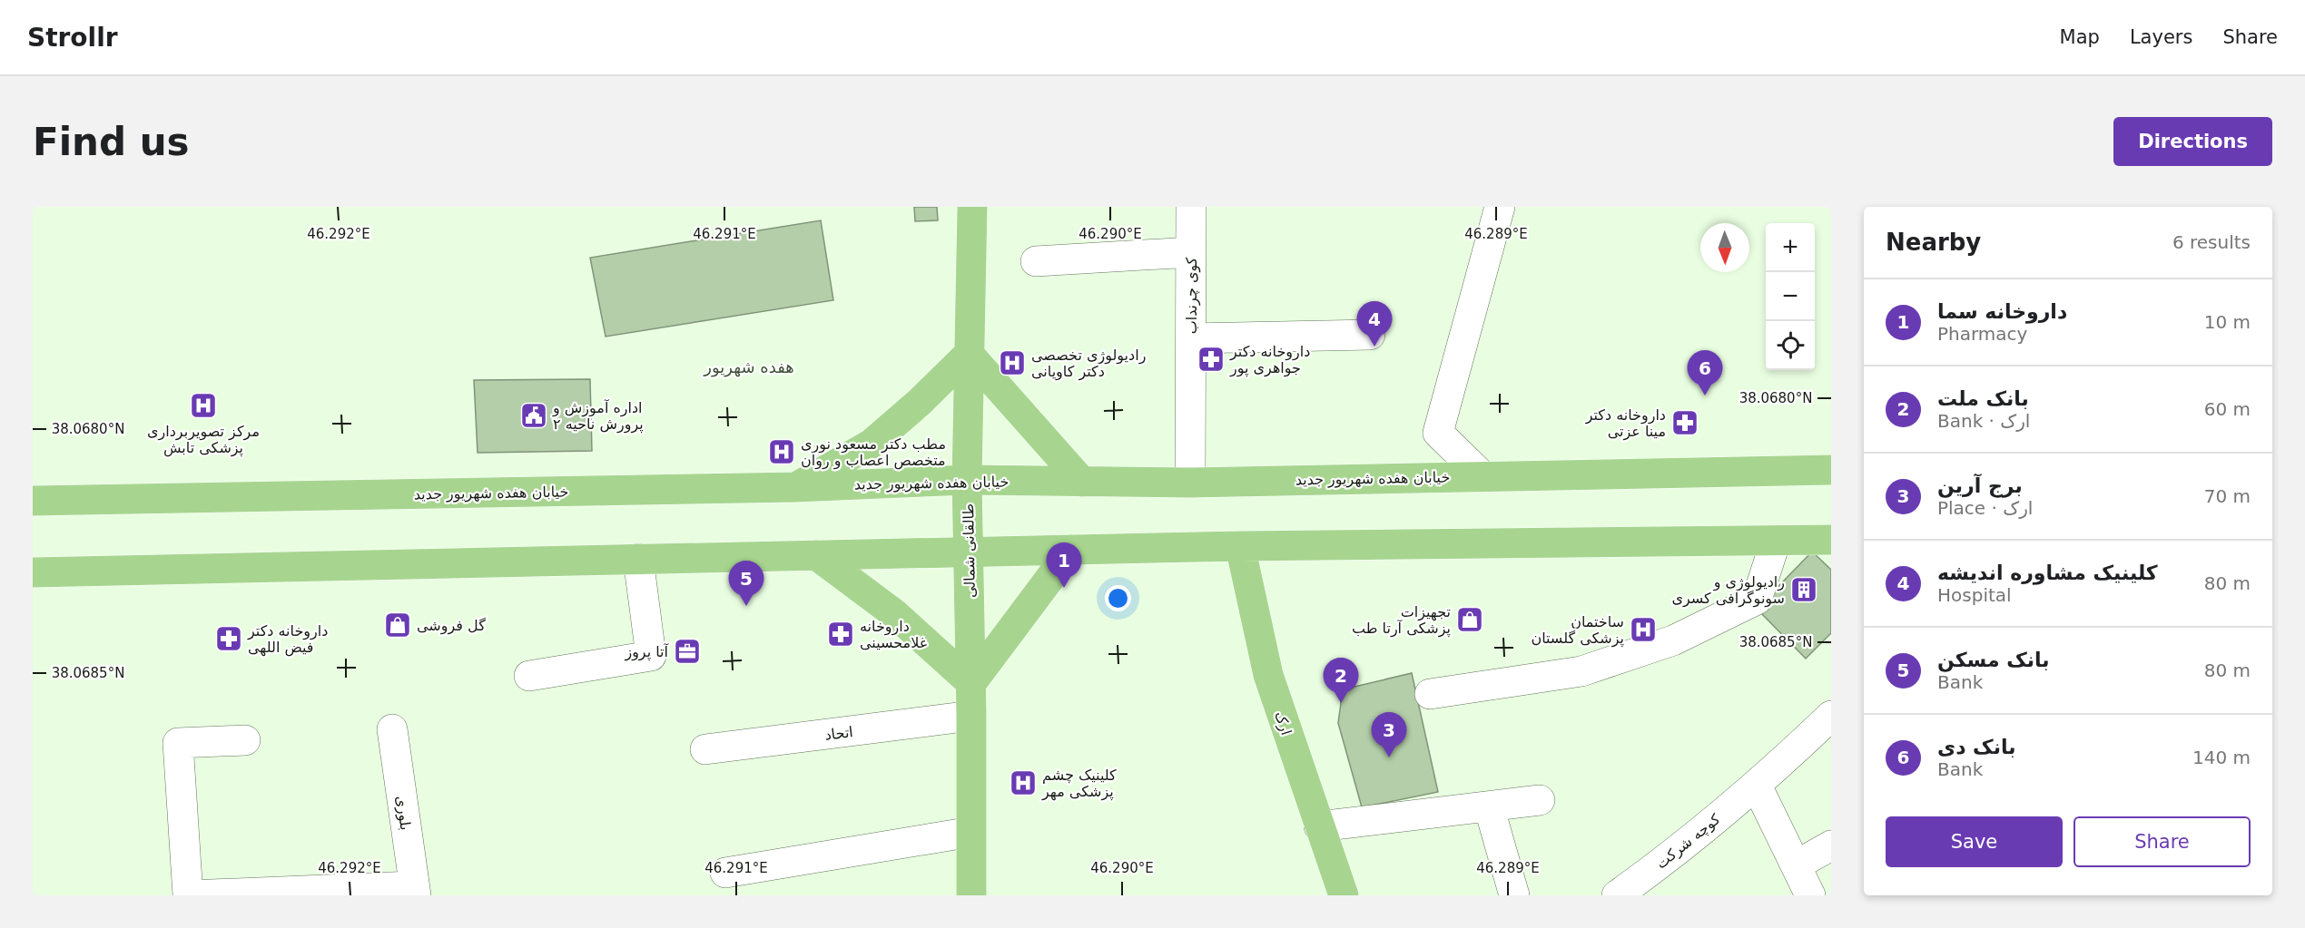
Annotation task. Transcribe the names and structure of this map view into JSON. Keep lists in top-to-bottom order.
{
  "streets": {
    "main road": ["خیابان هفده شهریور جدید", "طالقانی شمالی", "ارک"],
    "street": [
      "کوی چرنداب",
      "اتحاد",
      "بلوری",
      "کوچه شرکت"
    ]
  },
  "crossings": [
    ["کوی چرنداب", "خیابان هفده شهریور جدید"],
    ["خیابان هفده شهریور جدید", "طالقانی شمالی"],
    ["طالقانی شمالی", "اتحاد"]
  ],
  "districts": ["هفده شهریور"],
  "places": {
    "pharmacy": [
      "داروخانه دکتر جواهری پور",
      "داروخانه دکتر مینا عزتی",
      "داروخانه غلامحسینی",
      "داروخانه دکتر فیض اللهی"
    ],
    "hospital": [
      "رادیولوژی تخصصی دکتر کاویانی",
      "مرکز تصویربرداری پزشکی تابش",
      "مطب دکتر مسعود نوری متخصص اعصاب و روان",
      "ساختمان پزشکی گلستان",
      "کلینیک چشم پزشکی مهر"
    ],
    "public building": ["اداره آموزش و پرورش ناحیه ۲"],
    "building": ["رادیولوژی و سونوگرافی کسری"],
    "shop": ["تجهیزات پزشکی آرتا طب", "گل فروشی"],
    "office": ["آتا پروز"]
  },
  "north": "bottom",
  "page": {
    "header": "Strollr",
    "nav": ["Map", "Layers", "Share"],
    "buttons": [
      "Directions",
      ["Save", "Share"]
    ],
    "title": "Find us",
    "heading": ["Nearby", "6 results"],
    "map_buttons": ["+", "−"],
    "list": [
      {
        "mark": "1",
        "name": "داروخانه سما",
        "note": "Pharmacy",
        "value": "10 m"
      },
      {
        "mark": "2",
        "name": "بانک ملت",
        "note": "Bank · ارک",
        "value": "60 m"
      },
      {
        "mark": "3",
        "name": "برج آرین",
        "note": "Place · ارک",
        "value": "70 m"
      },
      {
        "mark": "4",
        "name": "کلینیک مشاوره اندیشه",
        "note": "Hospital",
        "value": "80 m"
      },
      {
        "mark": "5",
        "name": "بانک مسکن",
        "note": "Bank",
        "value": "80 m"
      },
      {
        "mark": "6",
        "name": "بانک دی",
        "note": "Bank",
        "value": "140 m"
      }
    ],
    "pins": [
      "4",
      "6",
      "1",
      "5",
      "2",
      "3"
    ]
  },
  "coordinates": [
    "46.292°E",
    "46.291°E",
    "46.290°E",
    "46.289°E",
    "38.0680°N",
    "38.0685°N"
  ]
}
